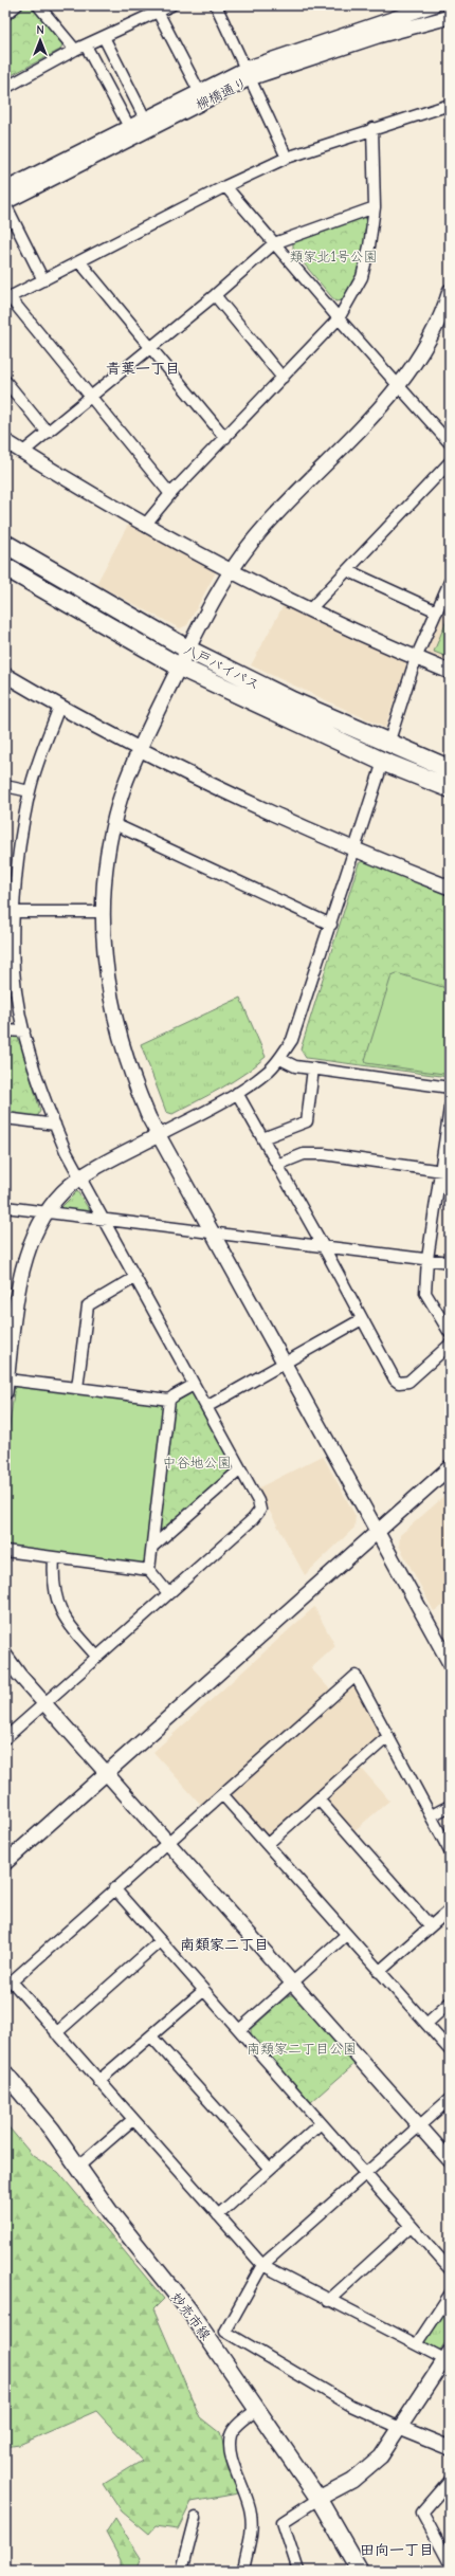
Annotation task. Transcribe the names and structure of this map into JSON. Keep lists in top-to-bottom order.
{
  "streets": {
    "highway": ["八戸バイパス"],
    "main road": ["妙売市線"],
    "street": ["柳橋通り"]
  },
  "districts": ["青葉一丁目", "南類家二丁目", "田向一丁目"],
  "parks": ["類家北1号公園", "中谷地公園", "南類家二丁目公園"],
  "north": "top"
}
